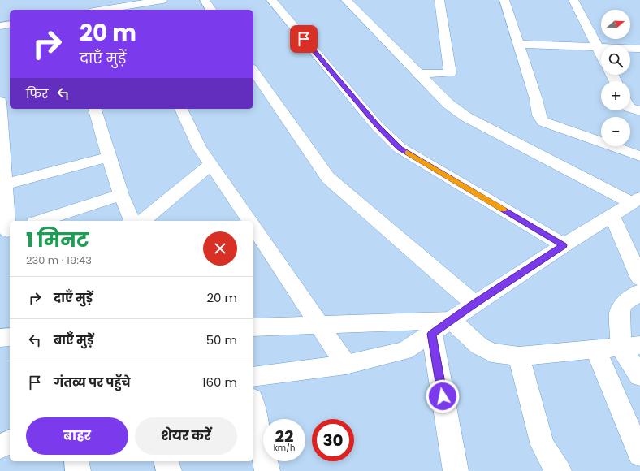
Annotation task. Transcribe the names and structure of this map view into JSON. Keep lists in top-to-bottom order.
{
  "north": "right",
  "page": {
    "map_buttons": ["+", "−"],
    "turn": ["20 m", "दाएँ मुड़ें"],
    "then": "फिर",
    "heading": ["1 मिनट", "230 m · 19:43"],
    "list": [
      {
        "name": "दाएँ मुड़ें",
        "value": "20 m"
      },
      {
        "name": "बाएँ मुड़ें",
        "value": "50 m"
      },
      {
        "name": "गंतव्य पर पहुँचे",
        "value": "160 m"
      }
    ],
    "buttons": ["बाहर", "शेयर करें"],
    "speed": "22 km/h",
    "limit": "30"
  }
}
